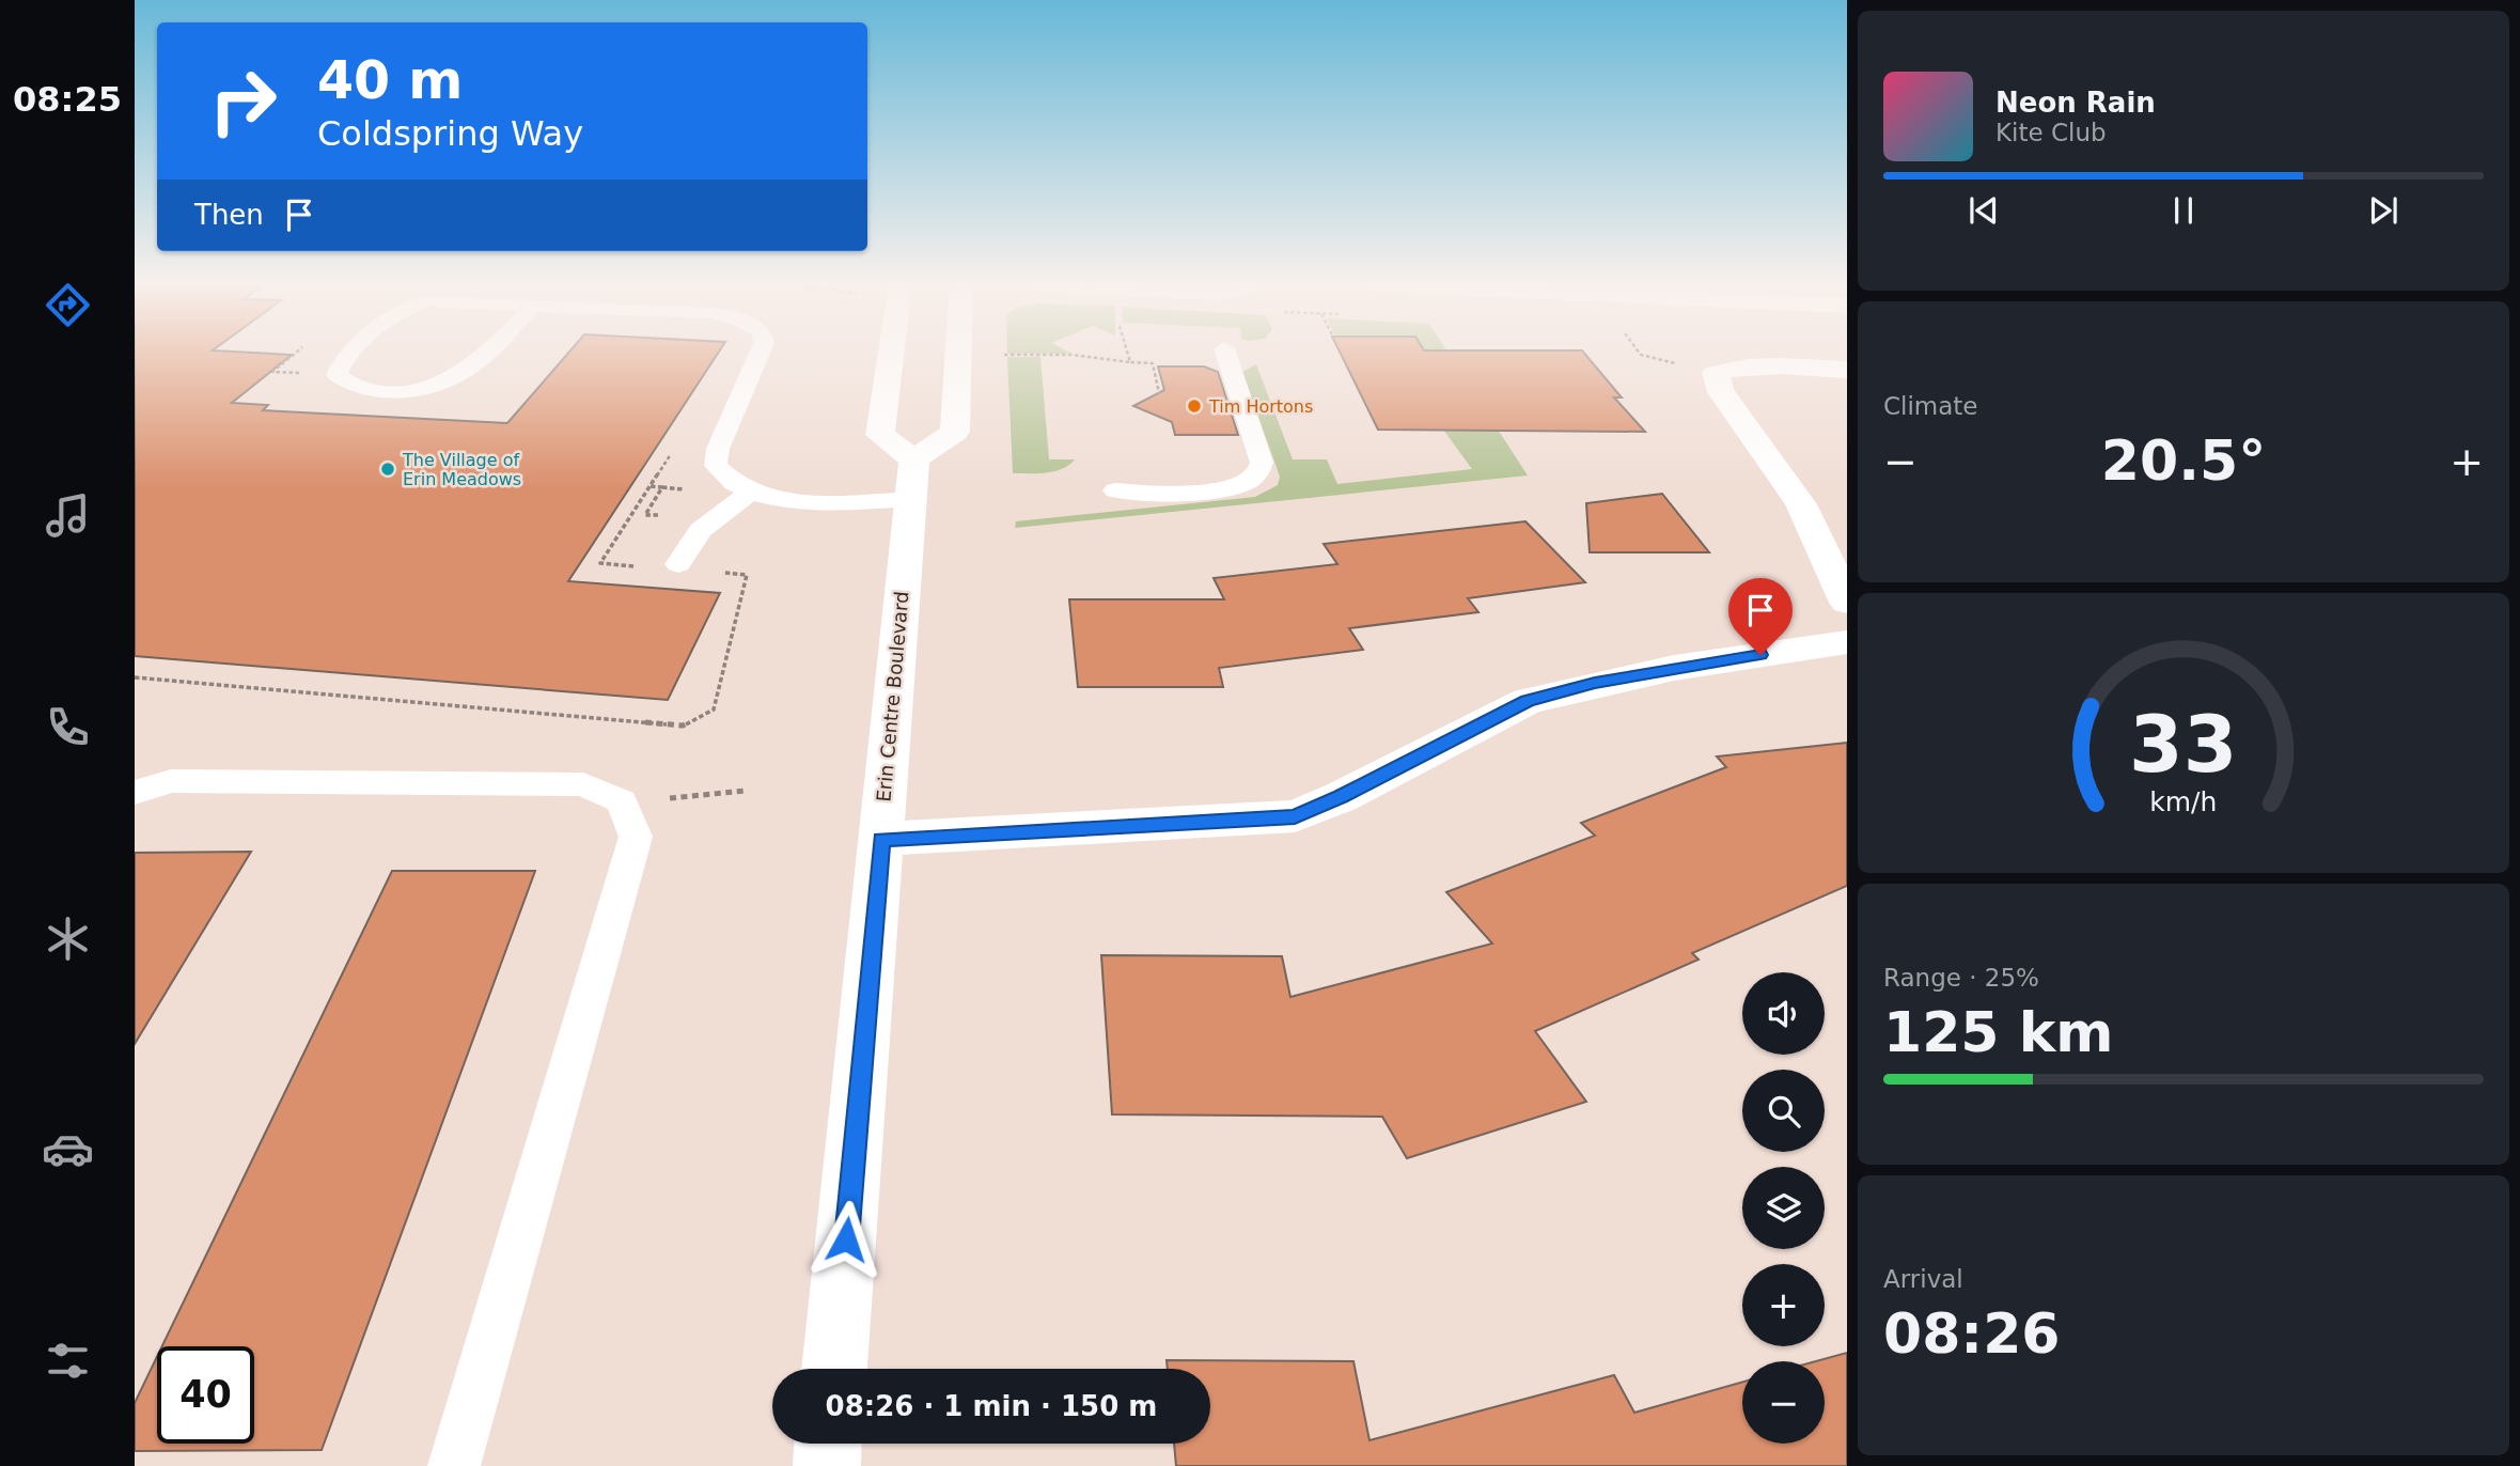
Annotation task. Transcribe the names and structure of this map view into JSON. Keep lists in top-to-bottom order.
{
  "streets": {
    "street": ["Erin Centre Boulevard"]
  },
  "places": ["Tim Hortons", "The Village of Erin Meadows"],
  "page": {
    "tabs": "08:25",
    "turn": ["40 m", "Coldspring Way"],
    "song": ["Neon Rain", "Kite Club"],
    "then": "Then",
    "tile": [
      "Climate",
      ["Range · 25%", "125 km"],
      ["Arrival", "08:26"]
    ],
    "heat": ["−", "20.5°", "+"],
    "map_buttons": ["+", "−"],
    "limit": "40",
    "trip": "08:26 · 1 min · 150 m",
    "gauge": ["33", "km/h"]
  }
}
